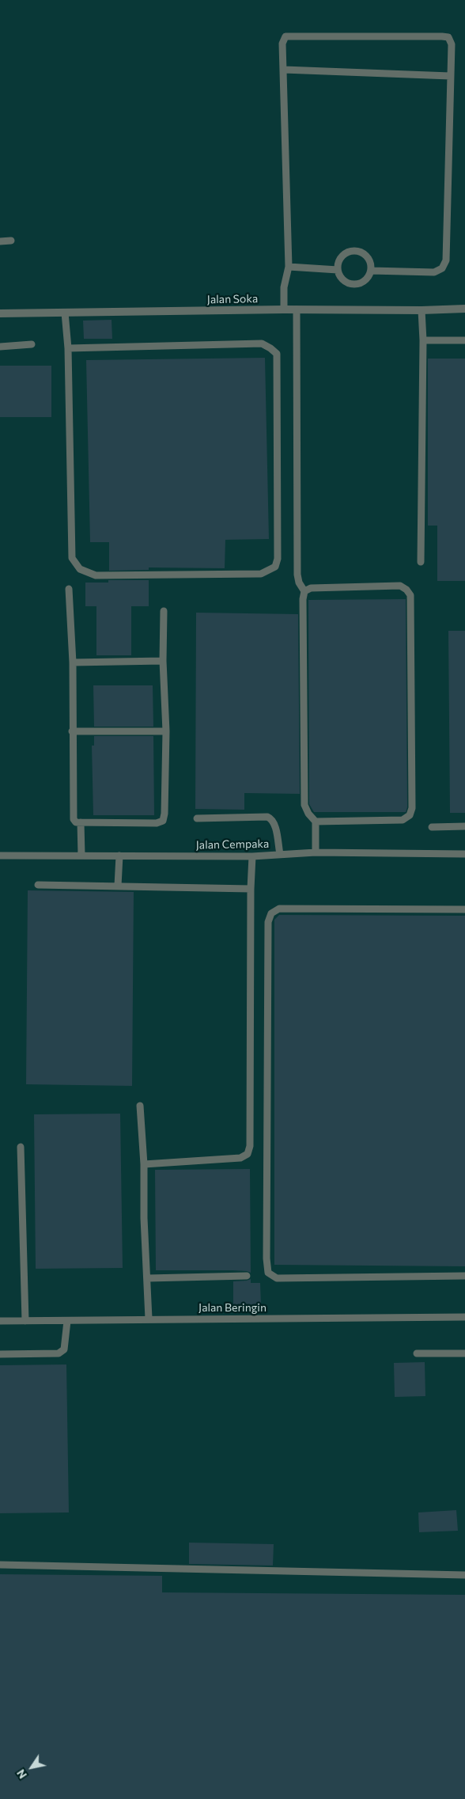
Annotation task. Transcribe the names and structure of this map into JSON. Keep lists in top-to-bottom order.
{
  "streets": {
    "street": ["Jalan Soka"],
    "lane": ["Jalan Cempaka", "Jalan Beringin"]
  },
  "north": "bottom left"
}
